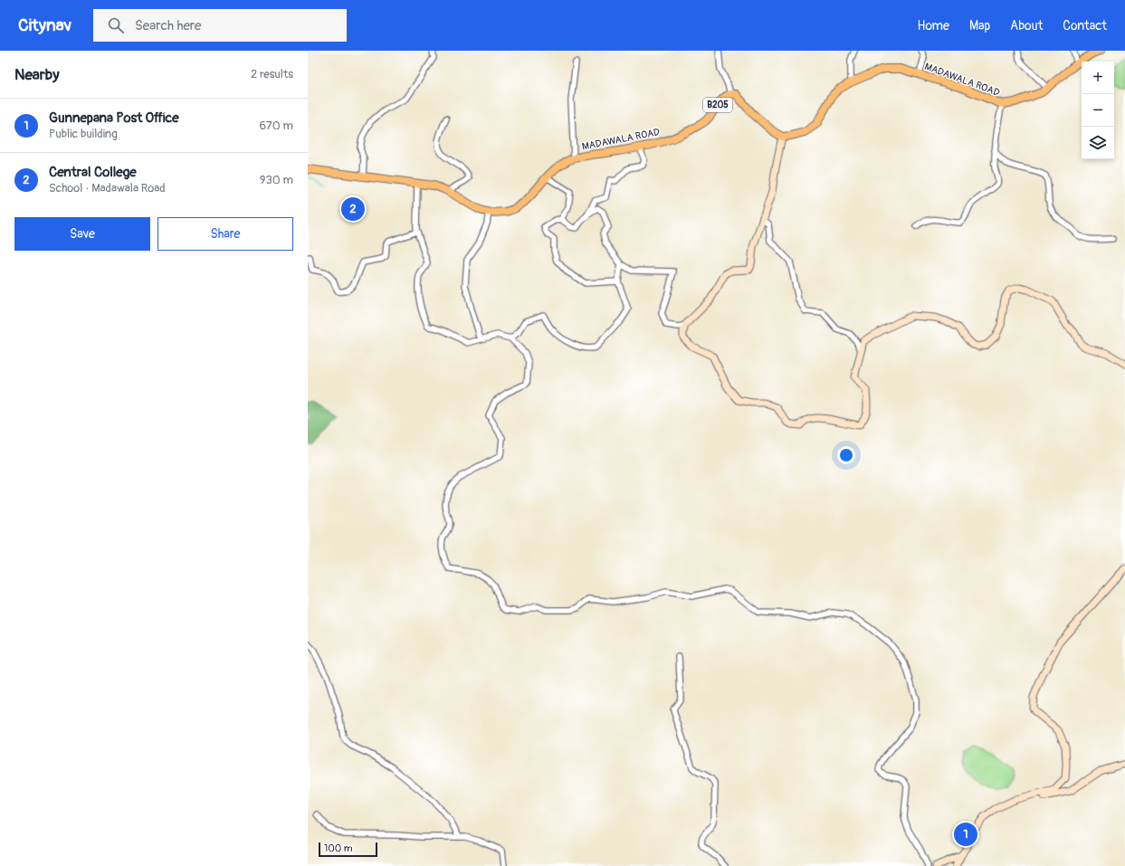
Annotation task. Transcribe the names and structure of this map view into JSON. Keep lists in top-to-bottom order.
{
  "streets": {
    "main road": ["MADAWALA ROAD", "B205"]
  },
  "crossings": [
    ["MADAWALA ROAD", "B205"]
  ],
  "scale_bar": "100 m",
  "page": {
    "header": "Citynav",
    "search": "Search here",
    "nav": [
      "Home",
      "Map",
      "About",
      "Contact"
    ],
    "heading": ["Nearby", "2 results"],
    "map_buttons": ["+", "−"],
    "list": [
      {
        "mark": "1",
        "name": "Gunnepana Post Office",
        "note": "Public building",
        "value": "670 m"
      },
      {
        "mark": "2",
        "name": "Central College",
        "note": "School · Madawala Road",
        "value": "930 m"
      }
    ],
    "pins": ["2", "1"],
    "buttons": ["Save", "Share"],
    "scale": "100 m"
  }
}
